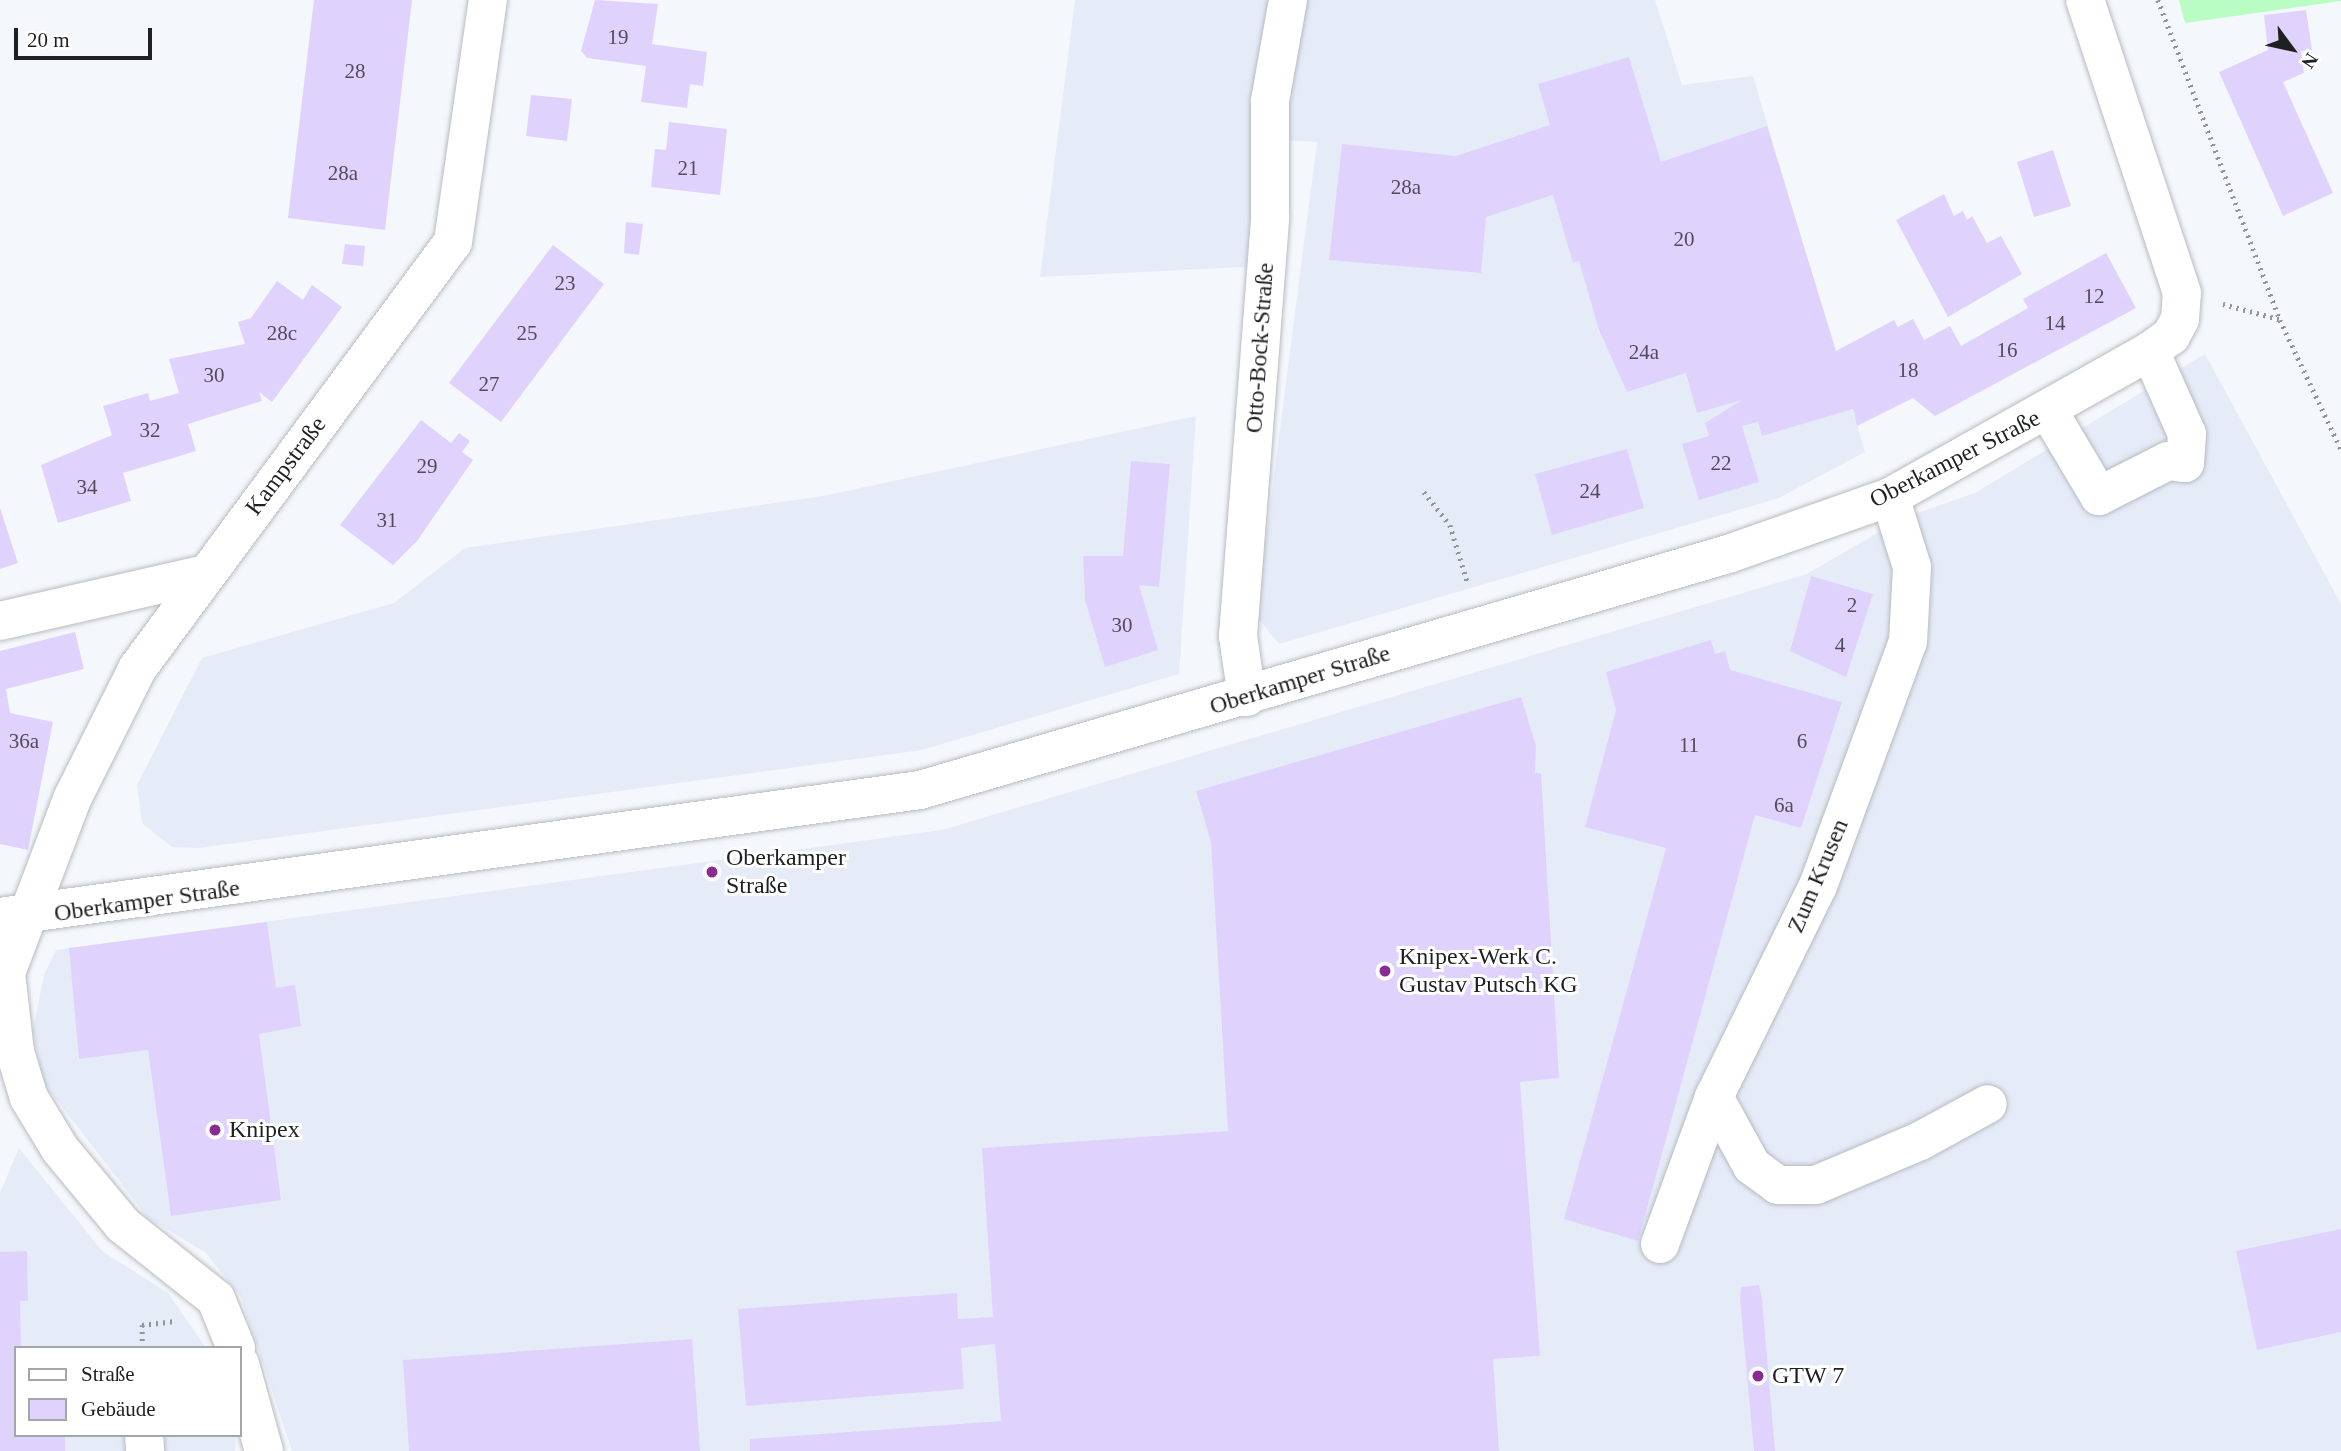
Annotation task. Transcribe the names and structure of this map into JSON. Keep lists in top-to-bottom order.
{
  "streets": {
    "street": [
      "Otto-Bock-Straße",
      "Oberkamper Straße",
      "Kampstraße",
      "Zum Krusen"
    ]
  },
  "crossings": [
    ["Otto-Bock-Straße", "Oberkamper Straße"],
    ["Oberkamper Straße", "Kampstraße"],
    ["Oberkamper Straße", "Zum Krusen"]
  ],
  "places": [
    "Oberkamper Straße",
    "Knipex-Werk C. Gustav Putsch KG",
    "Knipex",
    "GTW 7"
  ],
  "house_numbers": [
    "19",
    "28",
    "21",
    "28a",
    "28a",
    "20",
    "23",
    "12",
    "14",
    "28c",
    "25",
    "16",
    "24a",
    "18",
    "30",
    "27",
    "32",
    "22",
    "29",
    "34",
    "24",
    "31",
    "2",
    "30",
    "4",
    "36a",
    "6",
    "11",
    "6a"
  ],
  "legend": ["Straße", "Gebäude"],
  "scale_bar": "20 m",
  "north": "bottom right"
}
